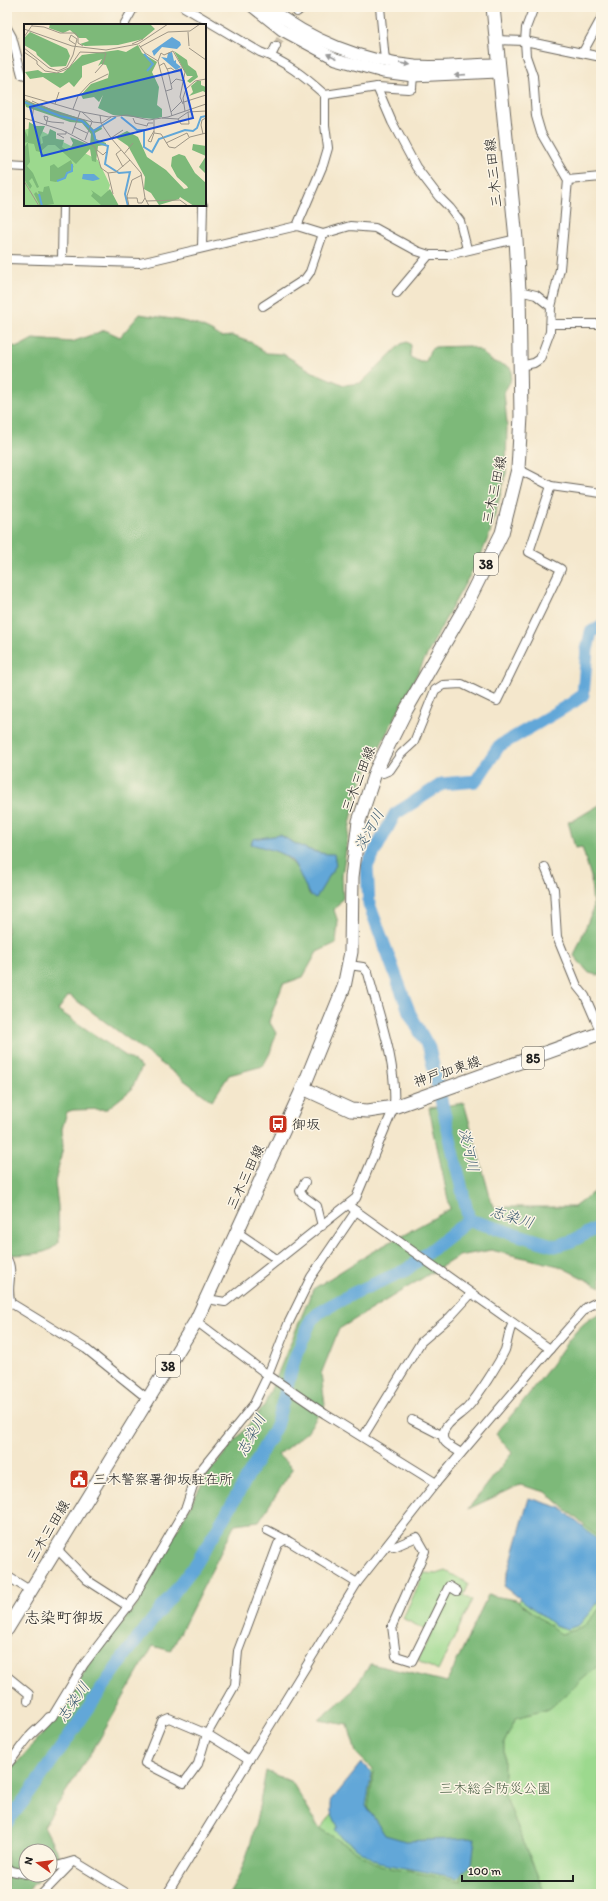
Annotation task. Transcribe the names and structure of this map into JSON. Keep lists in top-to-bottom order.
{
  "streets": {
    "main road": [
      "三木三田線",
      "38",
      "85",
      "神戸加東線"
    ]
  },
  "crossings": [
    ["三木三田線", "神戸加東線"]
  ],
  "districts": ["志染町御坂"],
  "water": ["淡河川", "志染川"],
  "parks": ["三木総合防災公園"],
  "places": {
    "bus stop": ["御坂"],
    "public building": ["三木警察署御坂駐在所"]
  },
  "scale_bar": "100 m",
  "north": "left"
}
